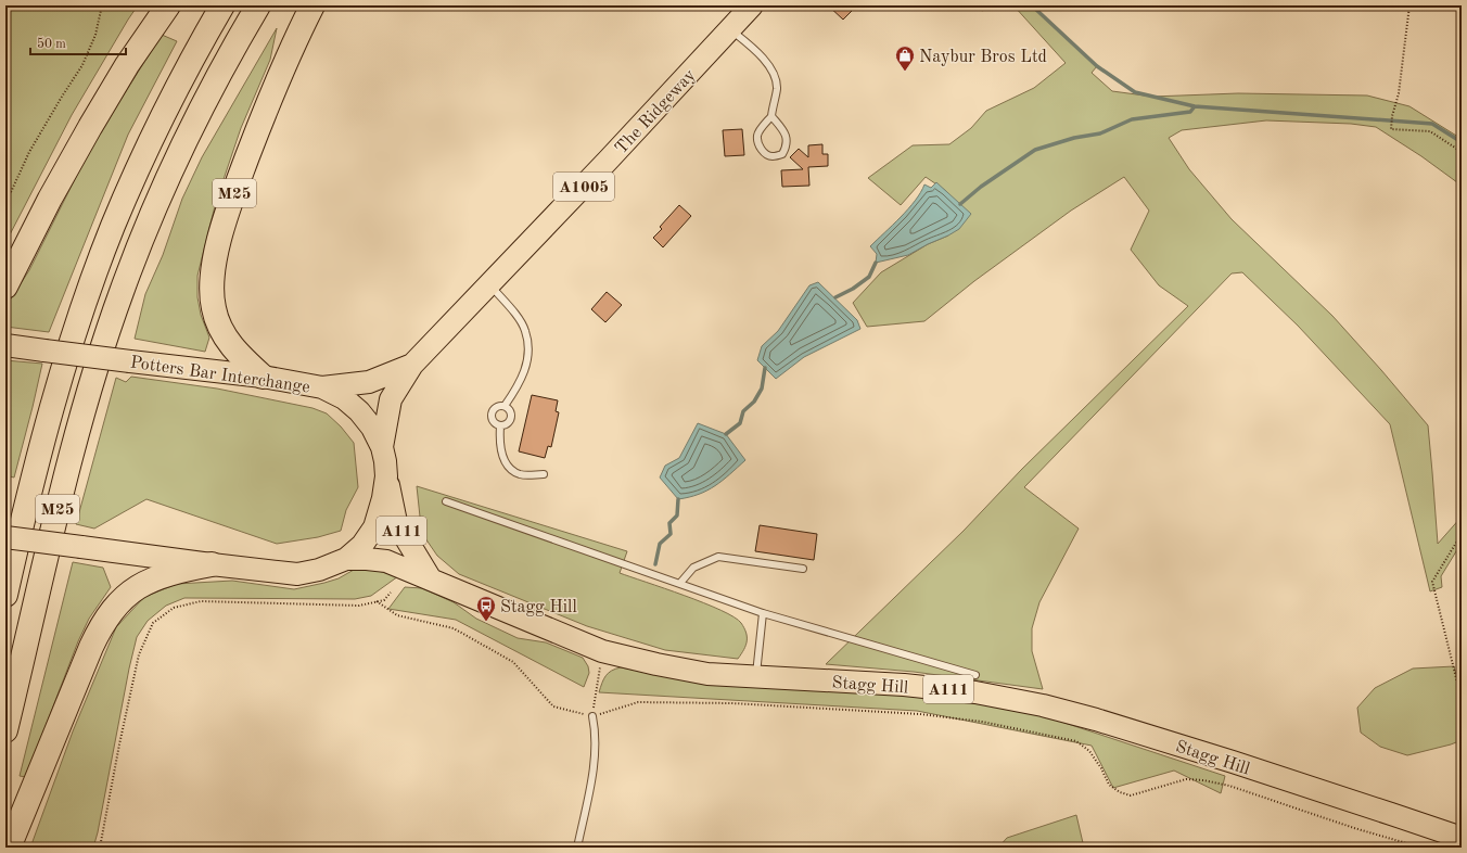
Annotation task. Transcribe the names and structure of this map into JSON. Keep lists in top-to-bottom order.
{
  "streets": {
    "highway": ["M25"],
    "main road": [
      "The Ridgeway",
      "A1005",
      "Potters Bar Interchange",
      "A111",
      "Stagg Hill"
    ]
  },
  "crossings": [
    ["The Ridgeway", "Potters Bar Interchange"],
    ["M25", "Potters Bar Interchange"],
    ["Potters Bar Interchange", "A111"],
    ["Potters Bar Interchange", "Stagg Hill"],
    ["A111", "Stagg Hill"]
  ],
  "places": {
    "shop": ["Naybur Bros Ltd"],
    "bus stop": ["Stagg Hill"]
  },
  "scale_bar": "50 m"
}
